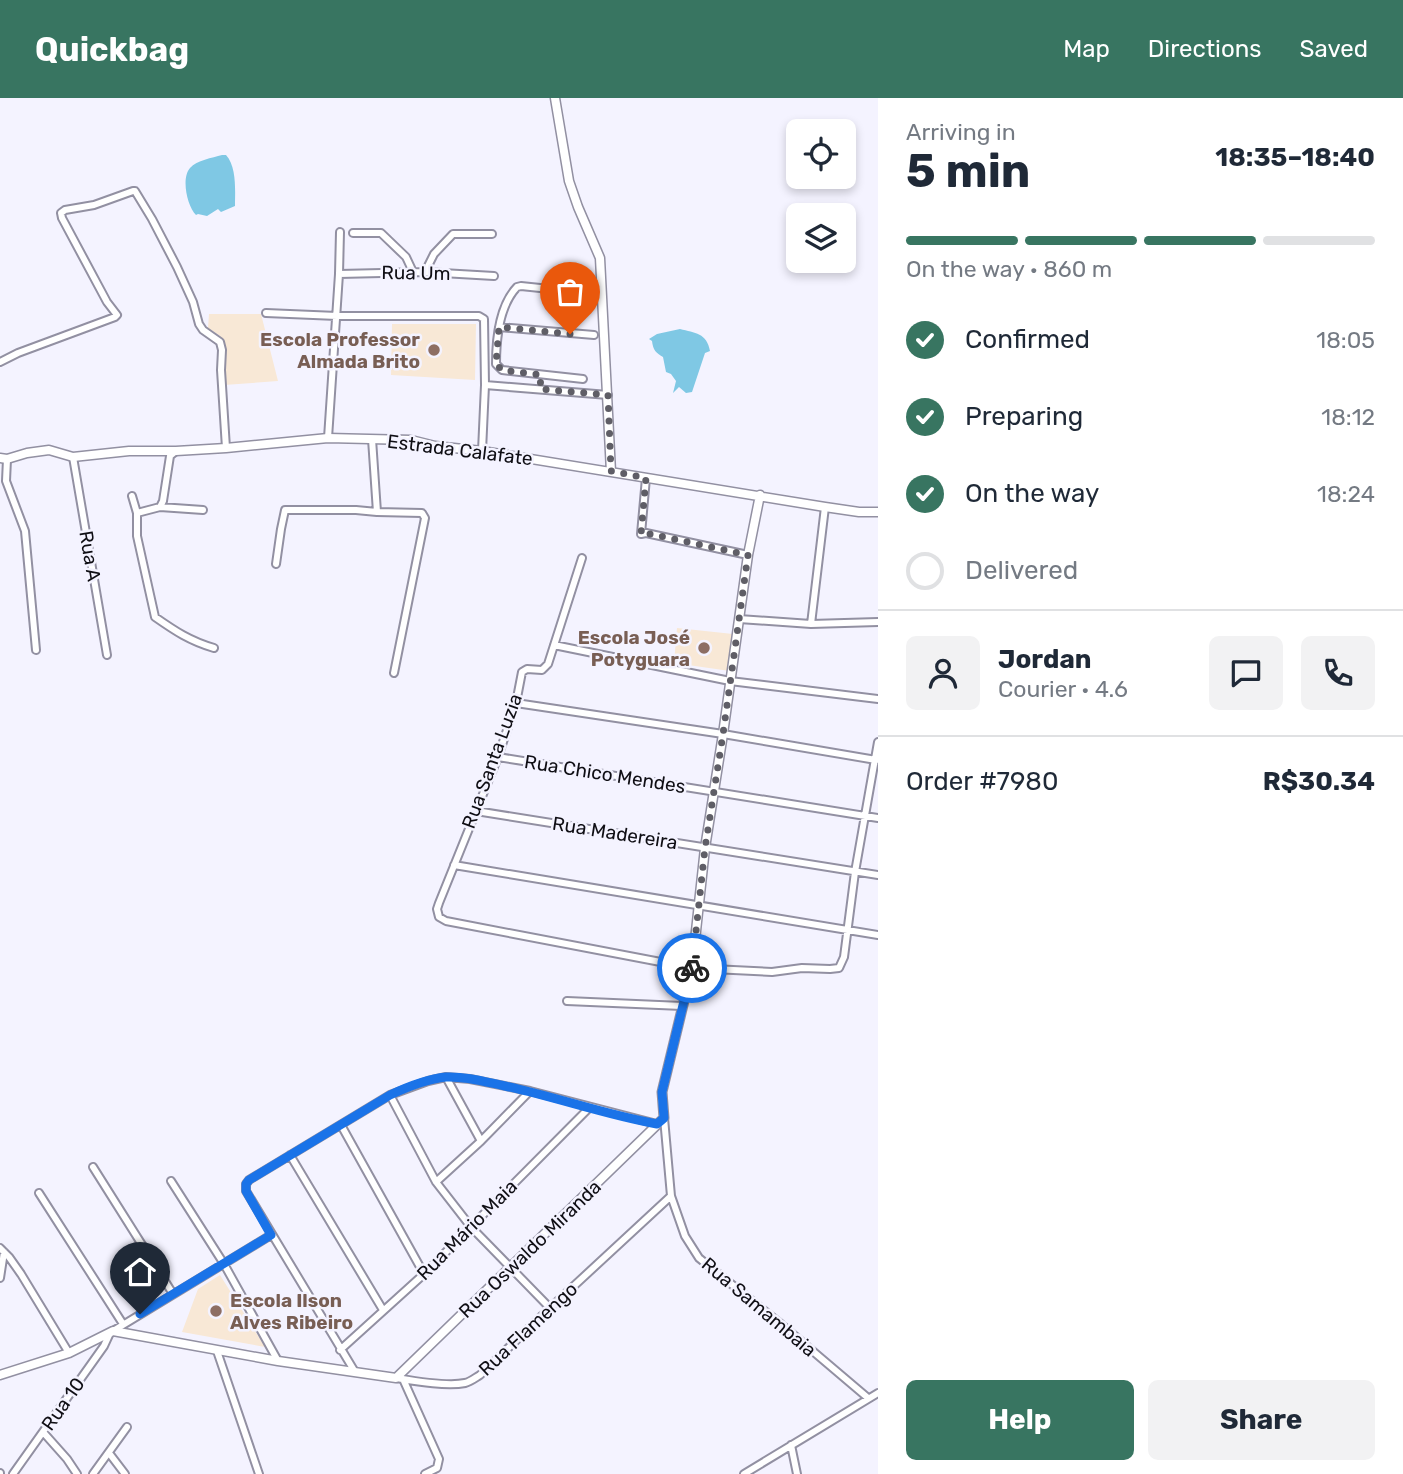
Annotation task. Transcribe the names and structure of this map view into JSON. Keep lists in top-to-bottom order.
{
  "streets": {
    "street": [
      "Rua Um",
      "Estrada Calafate",
      "Rua A",
      "Rua Santa Luzia",
      "Rua Chico Mendes",
      "Rua Madereira",
      "Rua Mário Maia",
      "Rua Oswaldo Miranda",
      "Rua Samambaia",
      "Rua Flamengo",
      "Rua 10"
    ]
  },
  "crossings": [
    ["Estrada Calafate", "Rua A"],
    ["Estrada Calafate", "Rua Samambaia"],
    ["Rua Santa Luzia", "Rua Chico Mendes"],
    ["Rua Santa Luzia", "Rua Madereira"],
    ["Rua Santa Luzia", "Rua Samambaia"],
    ["Rua Chico Mendes", "Rua Samambaia"],
    ["Rua Madereira", "Rua Samambaia"],
    ["Rua Oswaldo Miranda", "Rua Samambaia"],
    ["Rua Oswaldo Miranda", "Rua Flamengo"],
    ["Rua Samambaia", "Rua Flamengo"],
    ["Rua Flamengo", "Rua 10"]
  ],
  "places": ["Escola Professor Almada Brito", "Escola José Potyguara", "Escola Ilson Alves Ribeiro"],
  "page": {
    "header": "Quickbag",
    "nav": ["Map", "Directions", "Saved"],
    "heading": ["5 min", "Arriving in", "18:35–18:40"],
    "panel": [
      "Jordan",
      "Courier · 4.6",
      "Order #7980",
      "R$30.34"
    ],
    "bar": "On the way · 860 m",
    "list": [
      ["Confirmed", "18:05"],
      ["Preparing", "18:12"],
      ["On the way", "18:24"],
      "Delivered"
    ],
    "buttons": ["Help", "Share"]
  }
}
